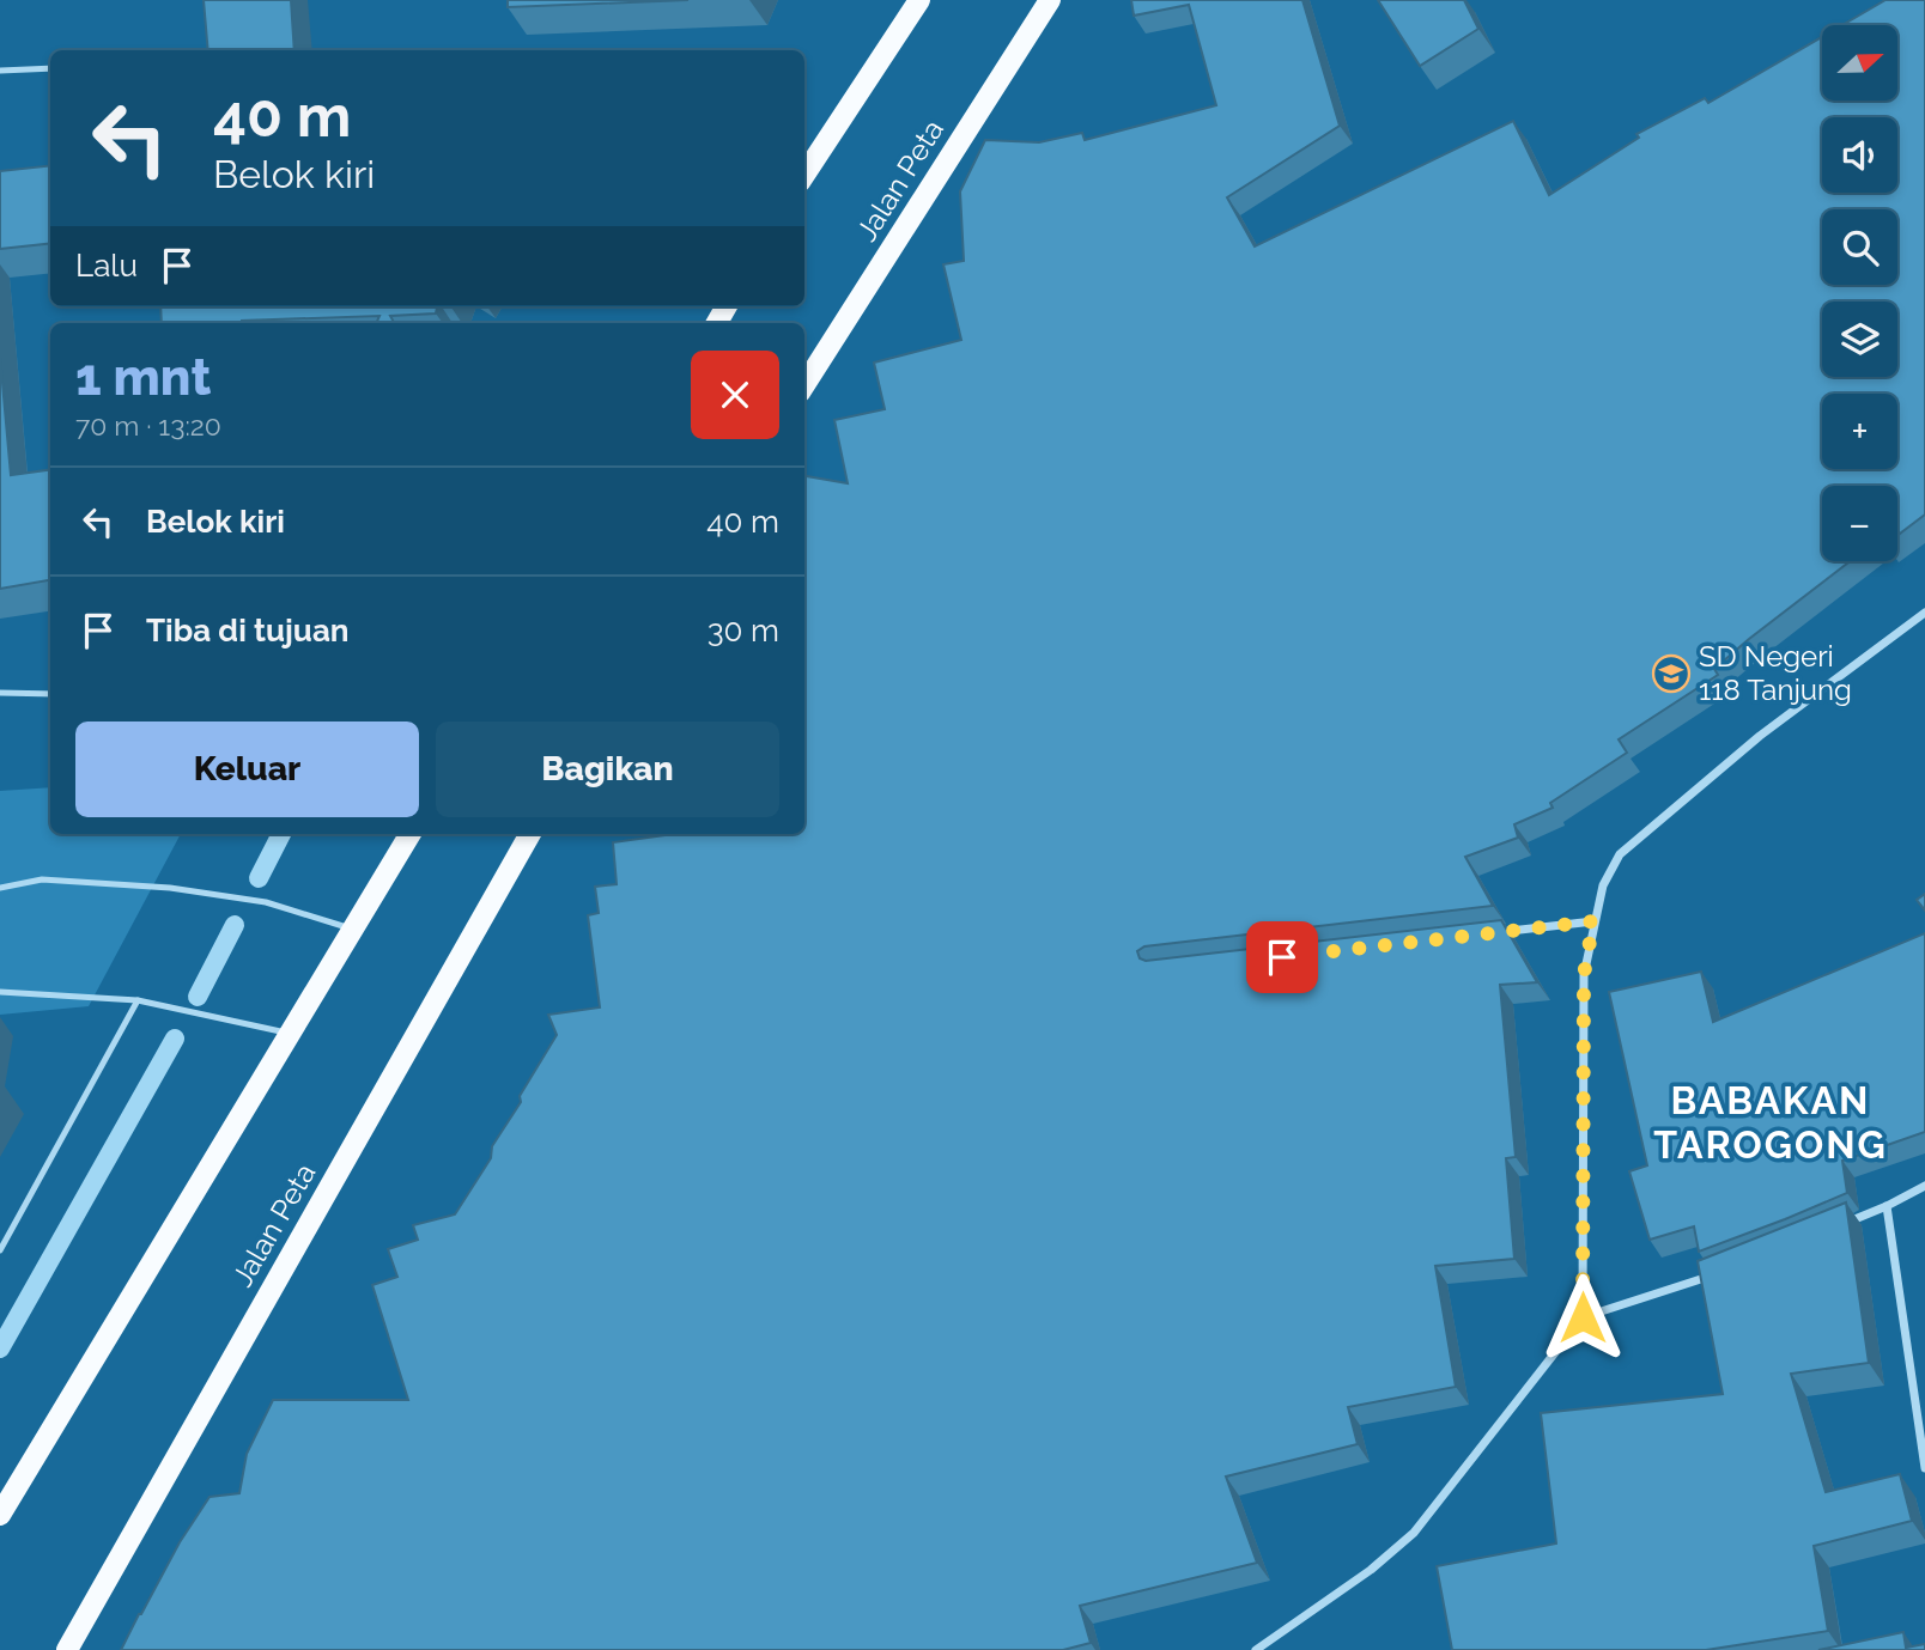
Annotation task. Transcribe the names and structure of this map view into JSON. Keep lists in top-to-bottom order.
{
  "streets": {
    "main road": ["Jalan Peta"]
  },
  "districts": ["BABAKAN TAROGONG"],
  "places": {
    "school or university": ["SD Negeri 118 Tanjung"]
  },
  "north": "right",
  "page": {
    "map_buttons": ["+", "−"],
    "turn": ["40 m", "Belok kiri"],
    "then": "Lalu",
    "heading": ["1 mnt", "70 m · 13:20"],
    "list": [
      {
        "name": "Belok kiri",
        "value": "40 m"
      },
      {
        "name": "Tiba di tujuan",
        "value": "30 m"
      }
    ],
    "buttons": ["Keluar", "Bagikan"]
  }
}
